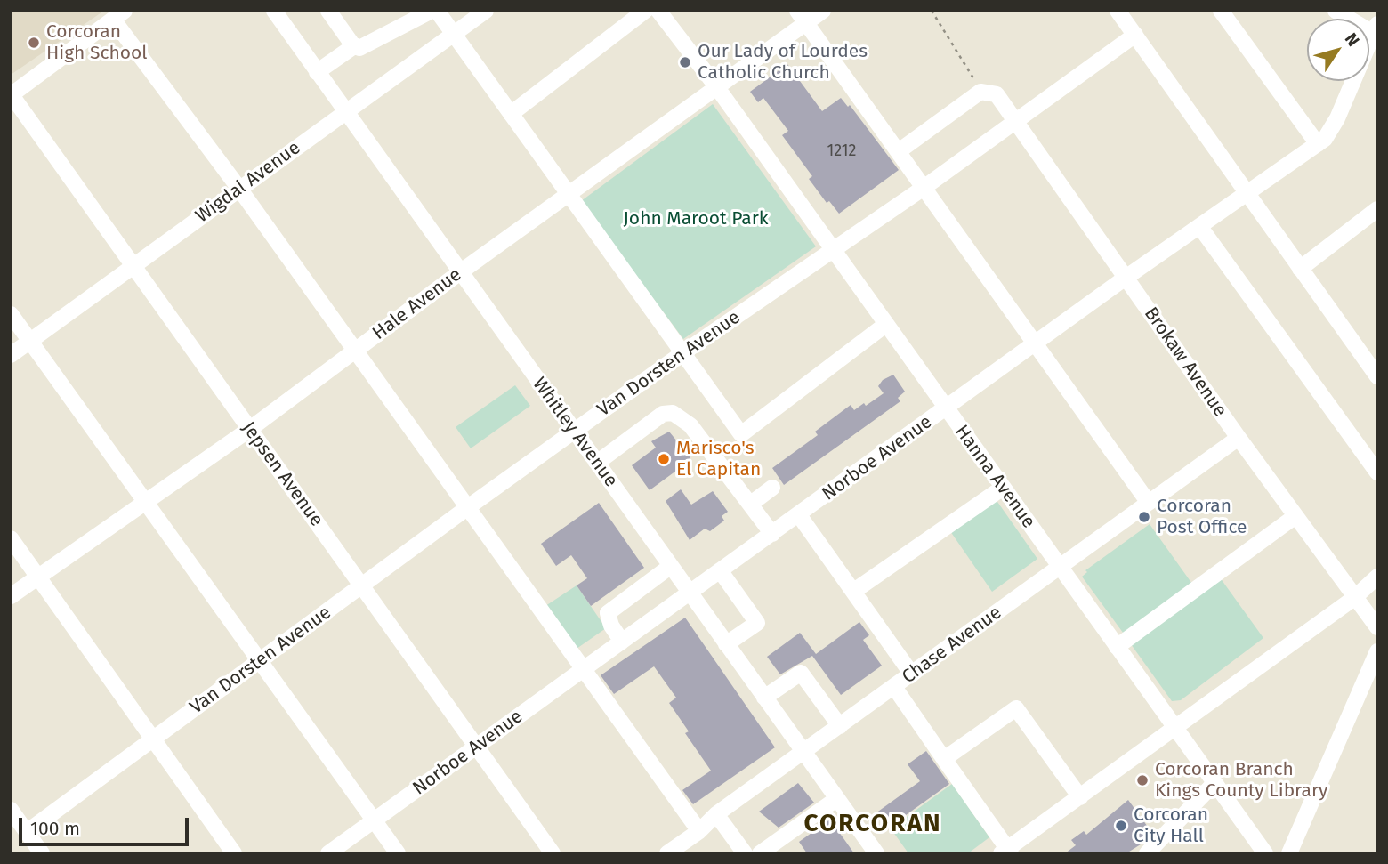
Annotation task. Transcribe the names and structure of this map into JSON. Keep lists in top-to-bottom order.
{
  "streets": {
    "street": [
      "Wigdal Avenue",
      "Hale Avenue",
      "Brokaw Avenue",
      "Van Dorsten Avenue",
      "Whitley Avenue",
      "Norboe Avenue",
      "Jepsen Avenue",
      "Hanna Avenue",
      "Chase Avenue"
    ]
  },
  "crossings": [
    ["Wigdal Avenue", "Whitley Avenue"],
    ["Wigdal Avenue", "Jepsen Avenue"],
    ["Hale Avenue", "Whitley Avenue"],
    ["Hale Avenue", "Jepsen Avenue"],
    ["Hale Avenue", "Hanna Avenue"],
    ["Brokaw Avenue", "Van Dorsten Avenue"],
    ["Brokaw Avenue", "Norboe Avenue"],
    ["Brokaw Avenue", "Chase Avenue"],
    ["Van Dorsten Avenue", "Whitley Avenue"],
    ["Van Dorsten Avenue", "Jepsen Avenue"],
    ["Van Dorsten Avenue", "Hanna Avenue"],
    ["Whitley Avenue", "Norboe Avenue"],
    ["Whitley Avenue", "Chase Avenue"],
    ["Norboe Avenue", "Jepsen Avenue"],
    ["Norboe Avenue", "Hanna Avenue"],
    ["Hanna Avenue", "Chase Avenue"]
  ],
  "districts": ["CORCORAN"],
  "parks": ["John Maroot Park"],
  "places": [
    "Corcoran High School",
    "Our Lady of Lourdes Catholic Church",
    "Marisco's El Capitan",
    "Corcoran Post Office",
    "Corcoran Branch Kings County Library",
    "Corcoran City Hall"
  ],
  "house_numbers": ["1212"],
  "scale_bar": "100 m",
  "north": "top right"
}
